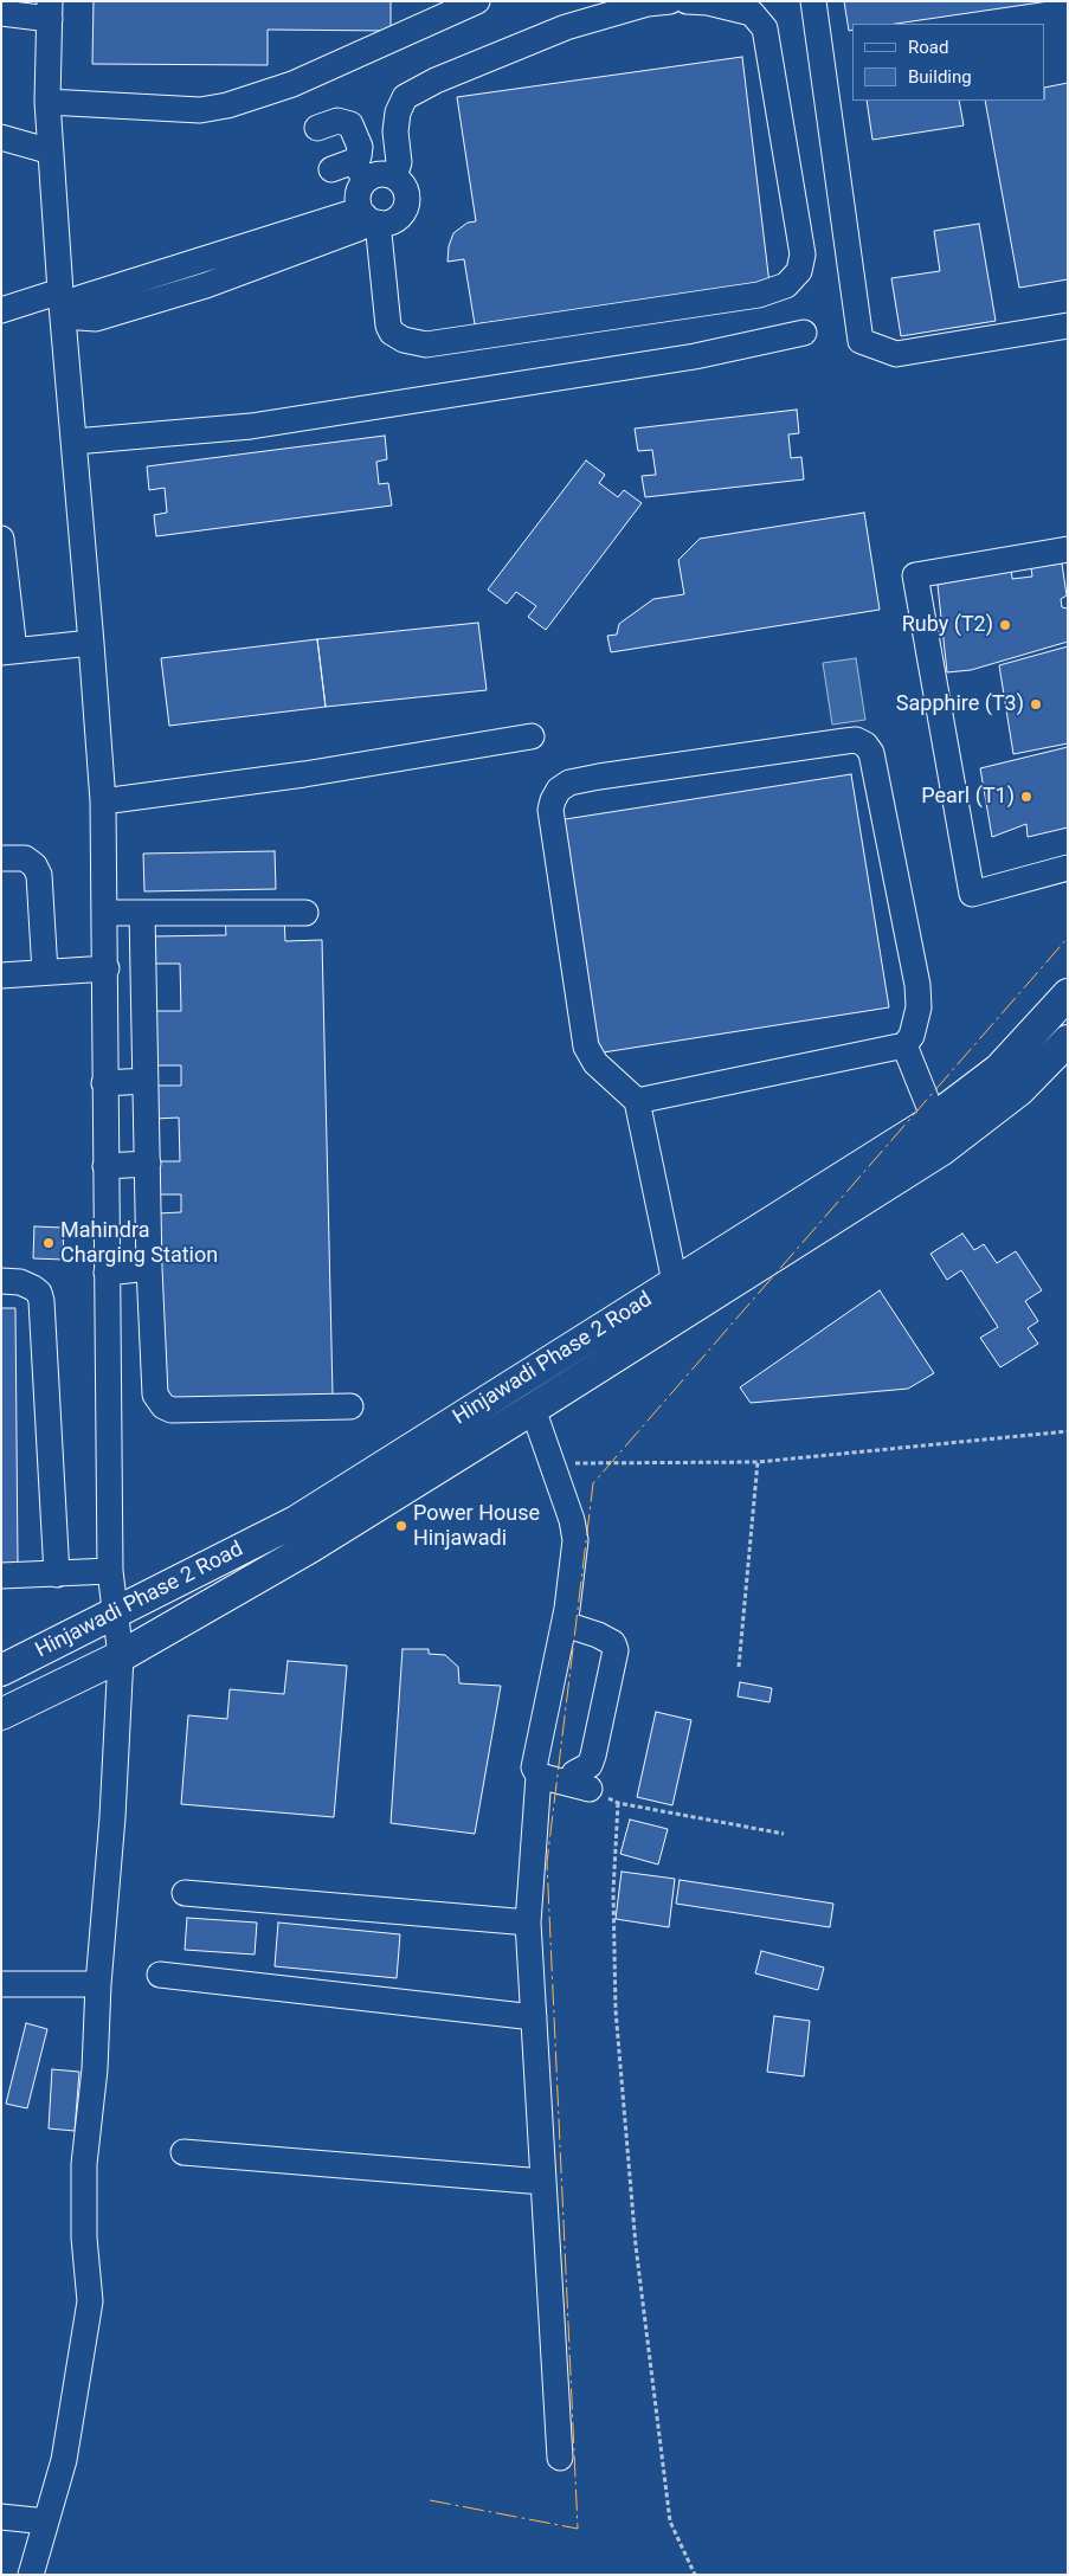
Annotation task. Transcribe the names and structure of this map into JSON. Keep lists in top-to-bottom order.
{
  "streets": {
    "main road": ["Hinjawadi Phase 2 Road"]
  },
  "places": [
    "Ruby (T2)",
    "Sapphire (T3)",
    "Pearl (T1)",
    "Mahindra Charging Station",
    "Power House Hinjawadi"
  ],
  "legend": ["Road", "Building"]
}
